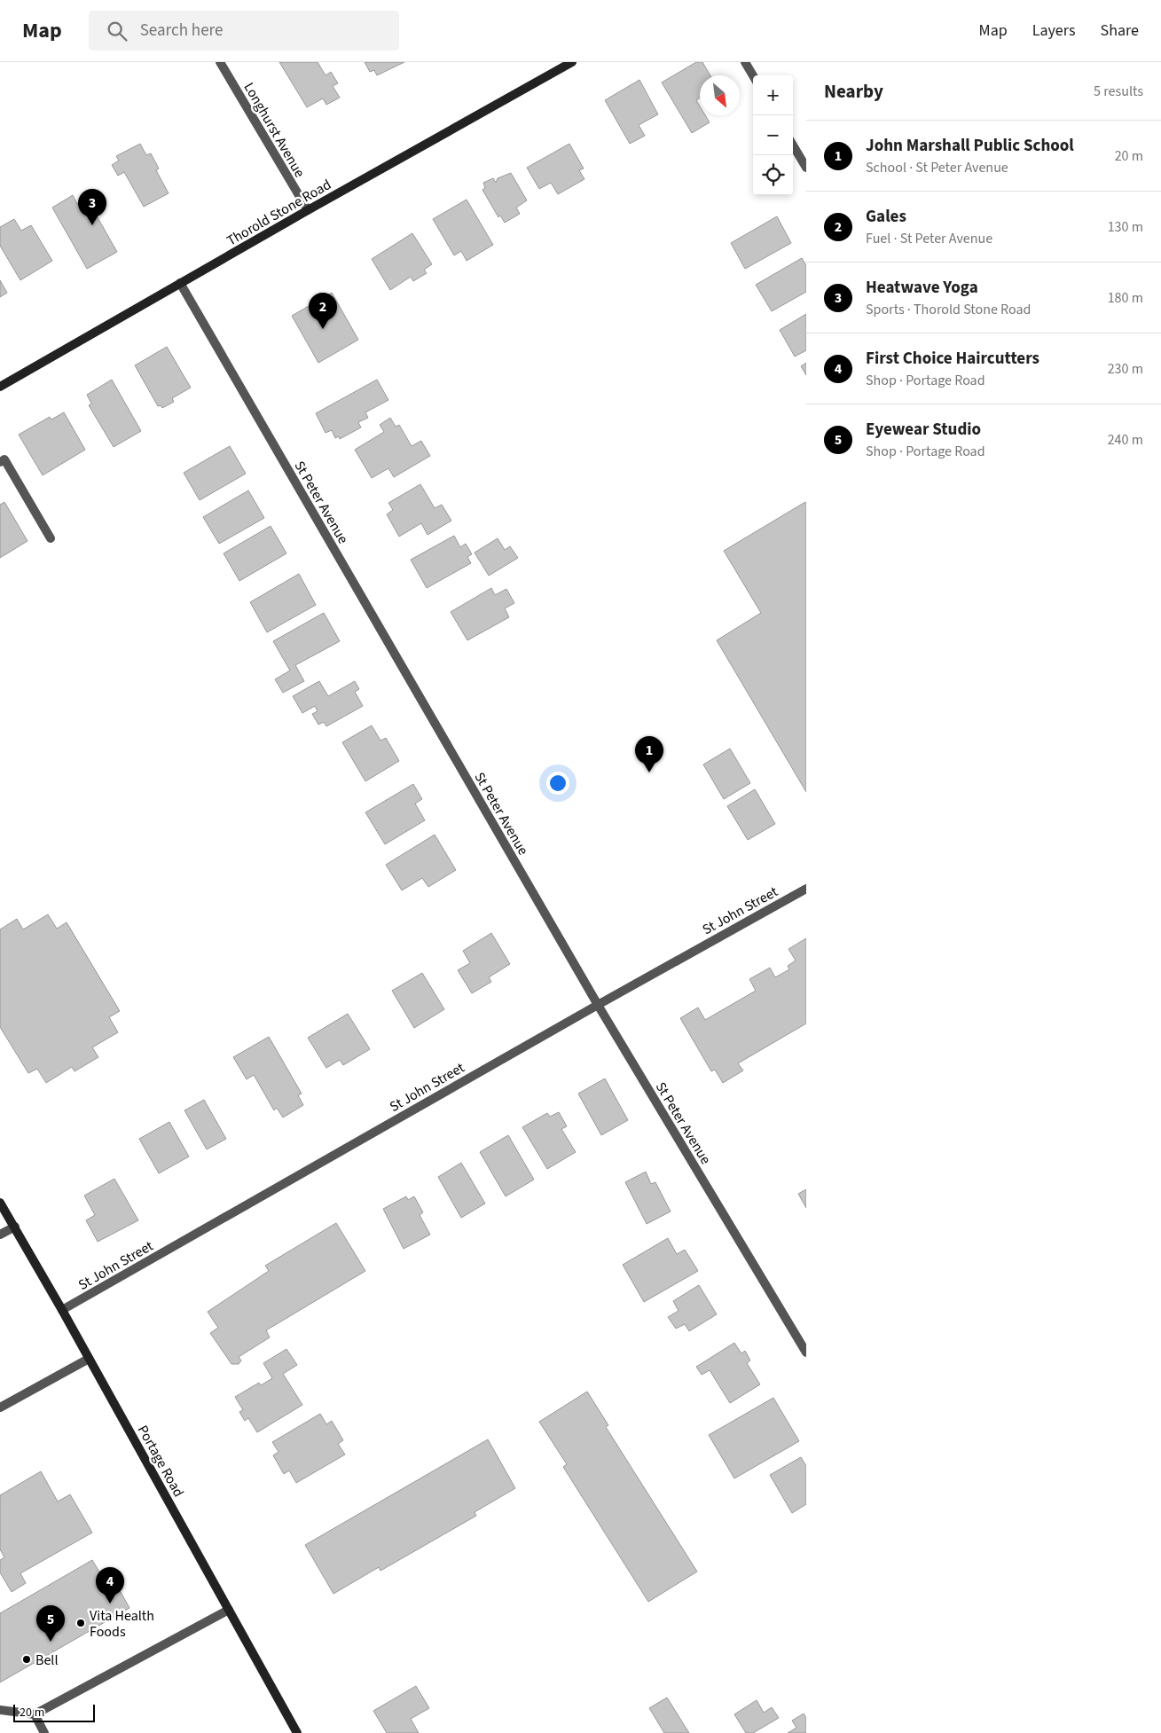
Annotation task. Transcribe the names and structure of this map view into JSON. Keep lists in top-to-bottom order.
{
  "streets": {
    "main road": ["Thorold Stone Road", "Portage Road"],
    "street": ["Longhurst Avenue", "St Peter Avenue", "St John Street"]
  },
  "crossings": [
    ["Longhurst Avenue", "Thorold Stone Road"],
    ["Thorold Stone Road", "St Peter Avenue"],
    ["St Peter Avenue", "St John Street"],
    ["St John Street", "Portage Road"]
  ],
  "places": ["Vita Health Foods", "Bell"],
  "scale_bar": "20 m",
  "north": "bottom right",
  "page": {
    "header": "Map",
    "search": "Search here",
    "nav": ["Map", "Layers", "Share"],
    "heading": ["Nearby", "5 results"],
    "map_buttons": ["+", "−"],
    "list": [
      {
        "mark": "1",
        "name": "John Marshall Public School",
        "note": "School · St Peter Avenue",
        "value": "20 m"
      },
      {
        "mark": "2",
        "name": "Gales",
        "note": "Fuel · St Peter Avenue",
        "value": "130 m"
      },
      {
        "mark": "3",
        "name": "Heatwave Yoga",
        "note": "Sports · Thorold Stone Road",
        "value": "180 m"
      },
      {
        "mark": "4",
        "name": "First Choice Haircutters",
        "note": "Shop · Portage Road",
        "value": "230 m"
      },
      {
        "mark": "5",
        "name": "Eyewear Studio",
        "note": "Shop · Portage Road",
        "value": "240 m"
      }
    ],
    "pins": [
      "3",
      "2",
      "1",
      "4",
      "5"
    ],
    "scale": "20 m"
  }
}
